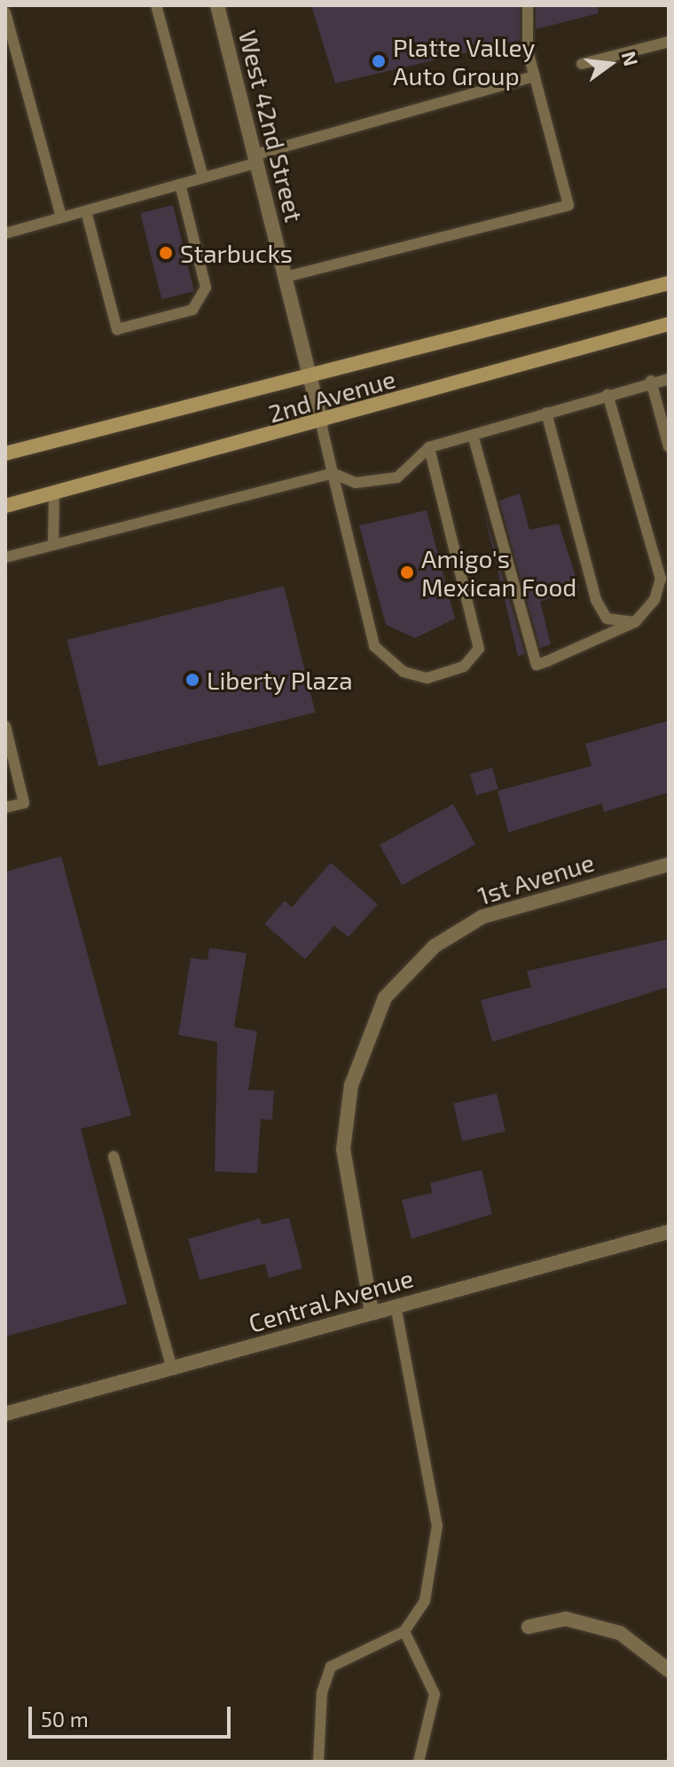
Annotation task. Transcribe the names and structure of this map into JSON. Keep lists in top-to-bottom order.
{
  "streets": {
    "main road": ["2nd Avenue"],
    "street": ["West 42nd Street", "1st Avenue", "Central Avenue"]
  },
  "crossings": [
    ["West 42nd Street", "2nd Avenue"],
    ["1st Avenue", "Central Avenue"]
  ],
  "places": [
    "Platte Valley Auto Group",
    "Starbucks",
    "Amigo's Mexican Food",
    "Liberty Plaza"
  ],
  "scale_bar": "50 m",
  "north": "right"
}
